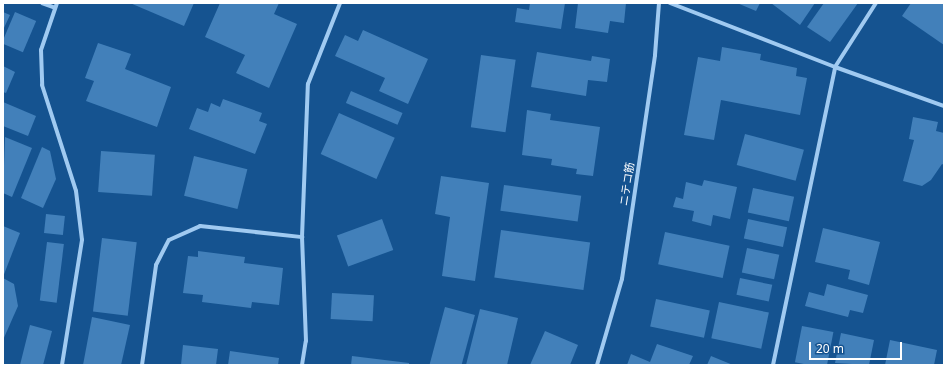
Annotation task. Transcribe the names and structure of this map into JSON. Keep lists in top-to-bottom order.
{
  "streets": {
    "street": ["ニテコ筋"]
  },
  "scale_bar": "20 m"
}
